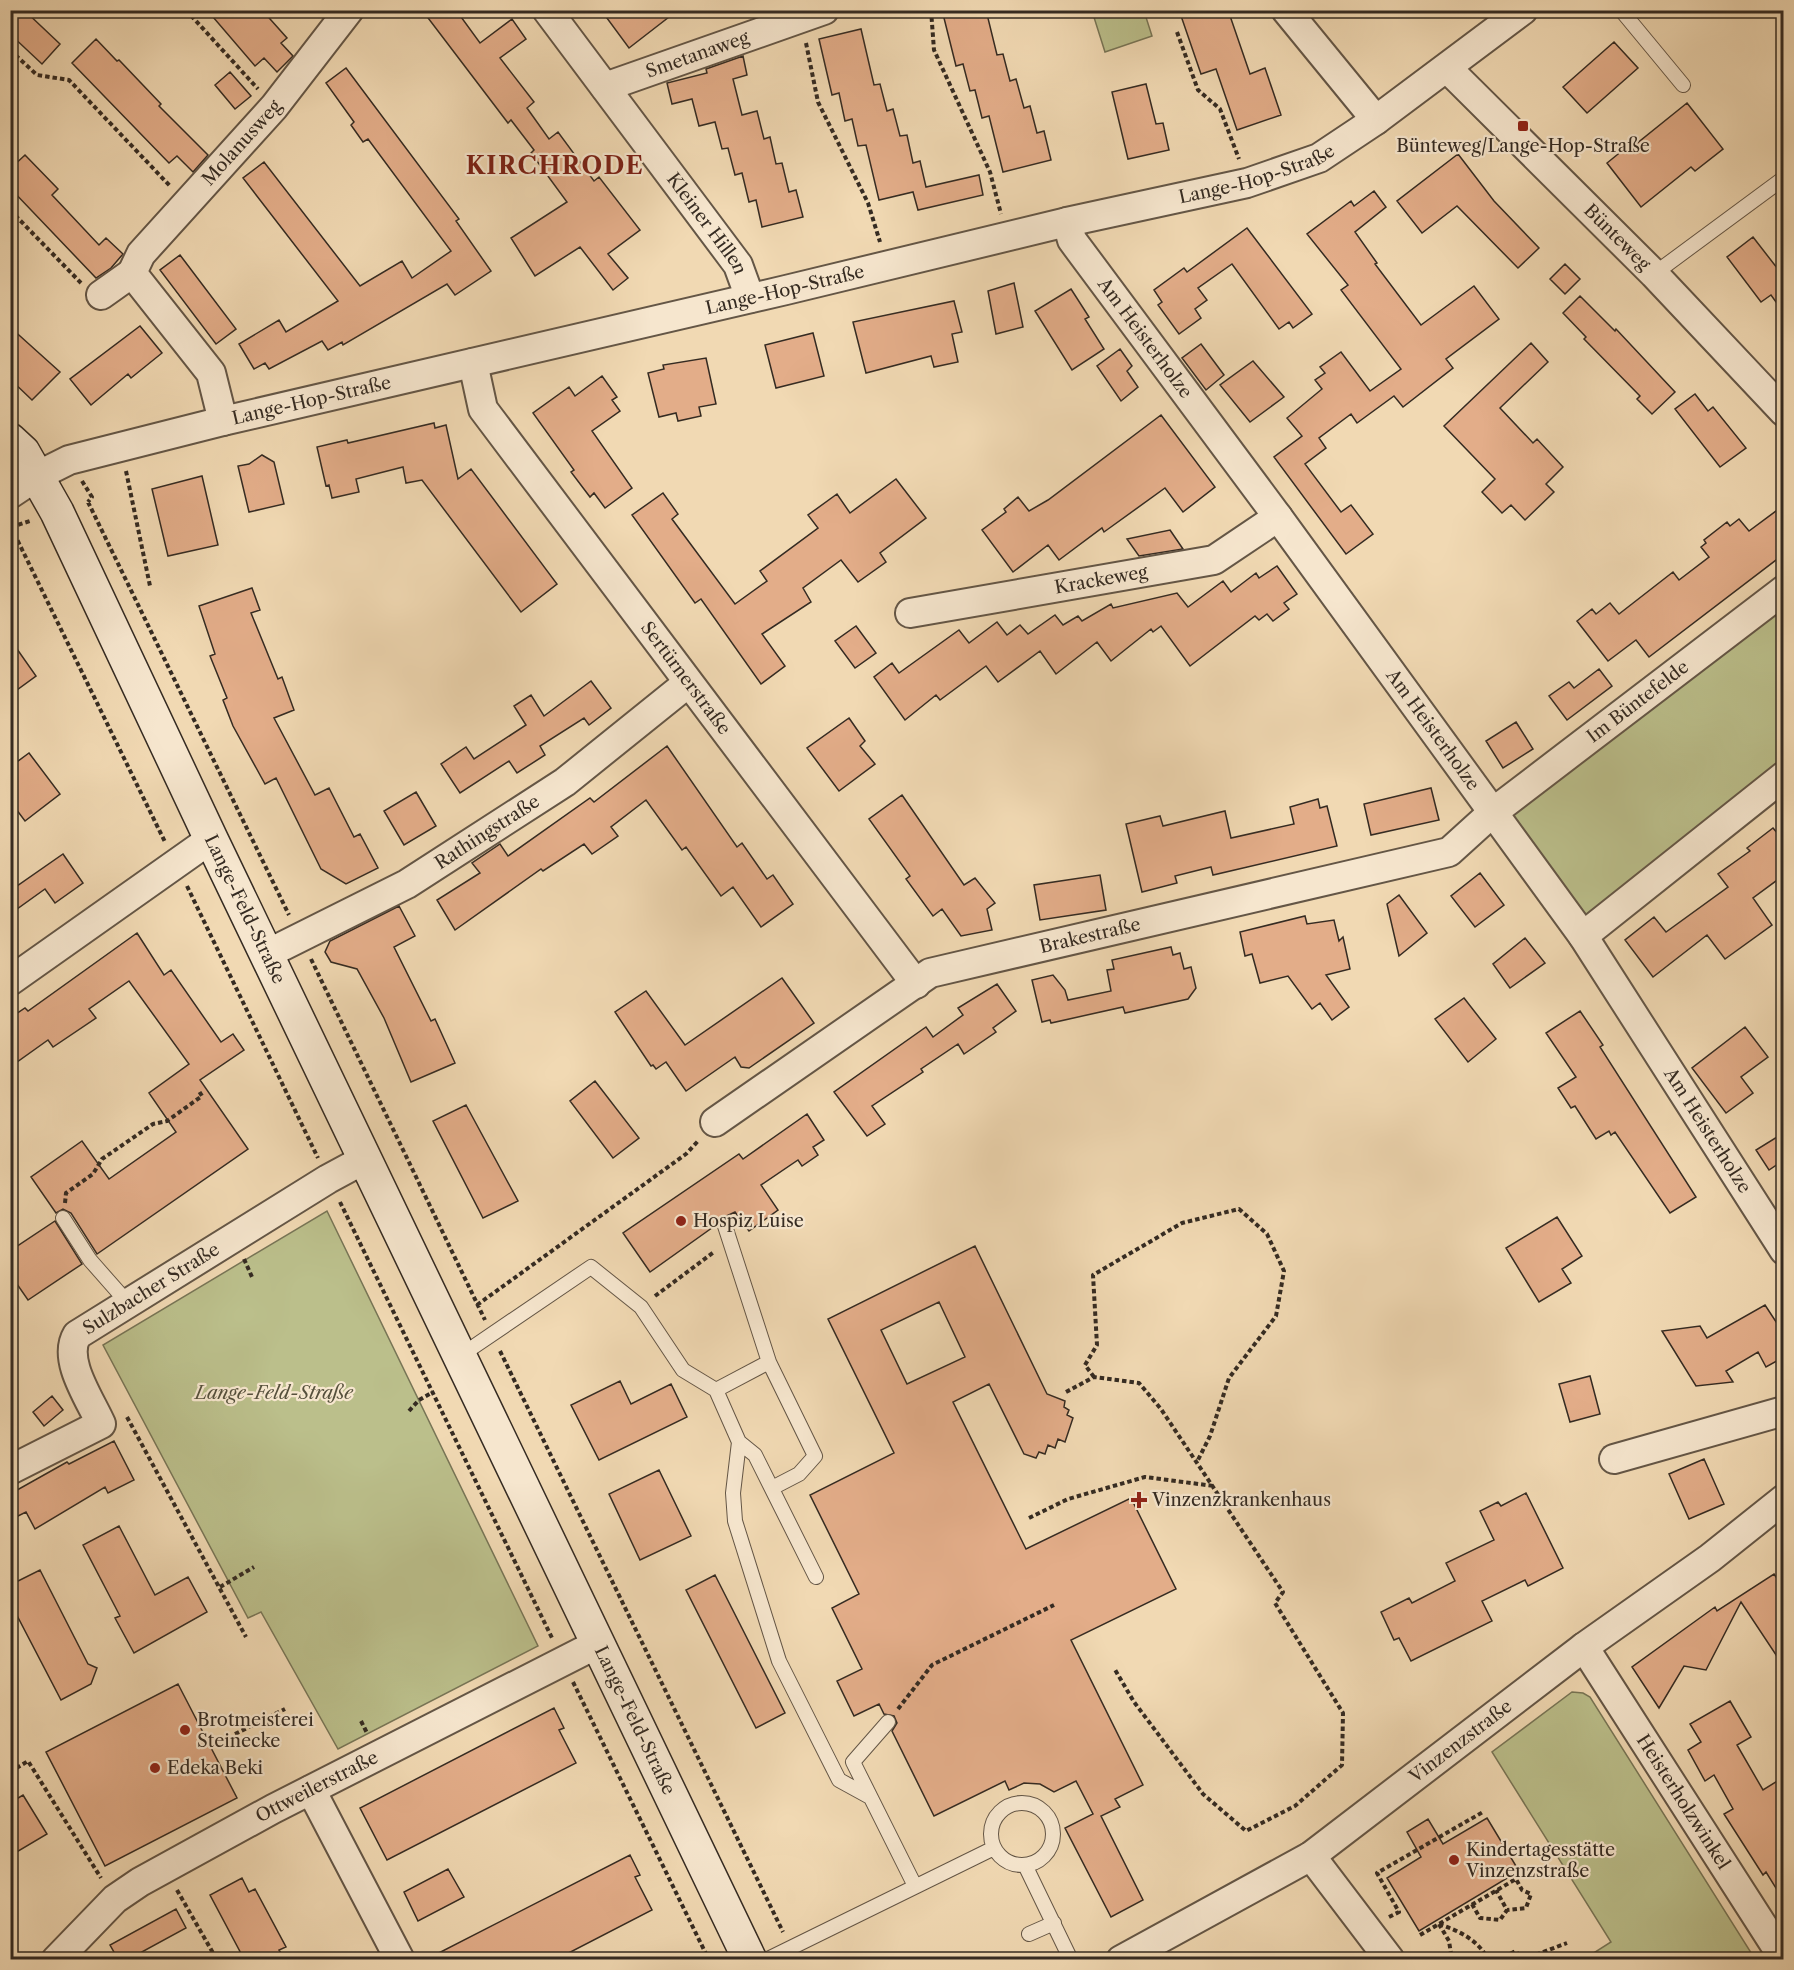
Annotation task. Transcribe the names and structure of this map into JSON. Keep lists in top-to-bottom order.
{
  "streets": {
    "street": [
      "Smetanaweg",
      "Molanusweg",
      "Lange-Hop-Straße",
      "Kleiner Hillen",
      "Bünteweg",
      "Am Heisterholze",
      "Krackeweg",
      "Sertürnerstraße",
      "Im Büntefelde",
      "Rathingstraße",
      "Lange-Feld-Straße",
      "Brakestraße",
      "Sulzbacher Straße",
      "Vinzenzstraße",
      "Ottweilerstraße",
      "Heisterholzwinkel"
    ]
  },
  "crossings": [
    ["Smetanaweg", "Kleiner Hillen"],
    ["Lange-Hop-Straße", "Kleiner Hillen"],
    ["Lange-Hop-Straße", "Bünteweg"],
    ["Lange-Hop-Straße", "Am Heisterholze"],
    ["Lange-Hop-Straße", "Sertürnerstraße"],
    ["Lange-Hop-Straße", "Lange-Feld-Straße"],
    ["Am Heisterholze", "Krackeweg"],
    ["Am Heisterholze", "Im Büntefelde"],
    ["Am Heisterholze", "Brakestraße"],
    ["Sertürnerstraße", "Rathingstraße"],
    ["Sertürnerstraße", "Brakestraße"],
    ["Im Büntefelde", "Brakestraße"],
    ["Rathingstraße", "Lange-Feld-Straße"],
    ["Lange-Feld-Straße", "Sulzbacher Straße"],
    ["Lange-Feld-Straße", "Ottweilerstraße"],
    ["Vinzenzstraße", "Heisterholzwinkel"]
  ],
  "districts": ["KIRCHRODE"],
  "parks": ["Lange-Feld-Straße"],
  "places": {
    "transit": ["Bünteweg/Lange-Hop-Straße"],
    "other": [
      "Hospiz Luise",
      "Brotmeisterei Steinecke",
      "Edeka Beki",
      "Kindertagesstätte Vinzenzstraße"
    ],
    "health": ["Vinzenzkrankenhaus"]
  }
}
